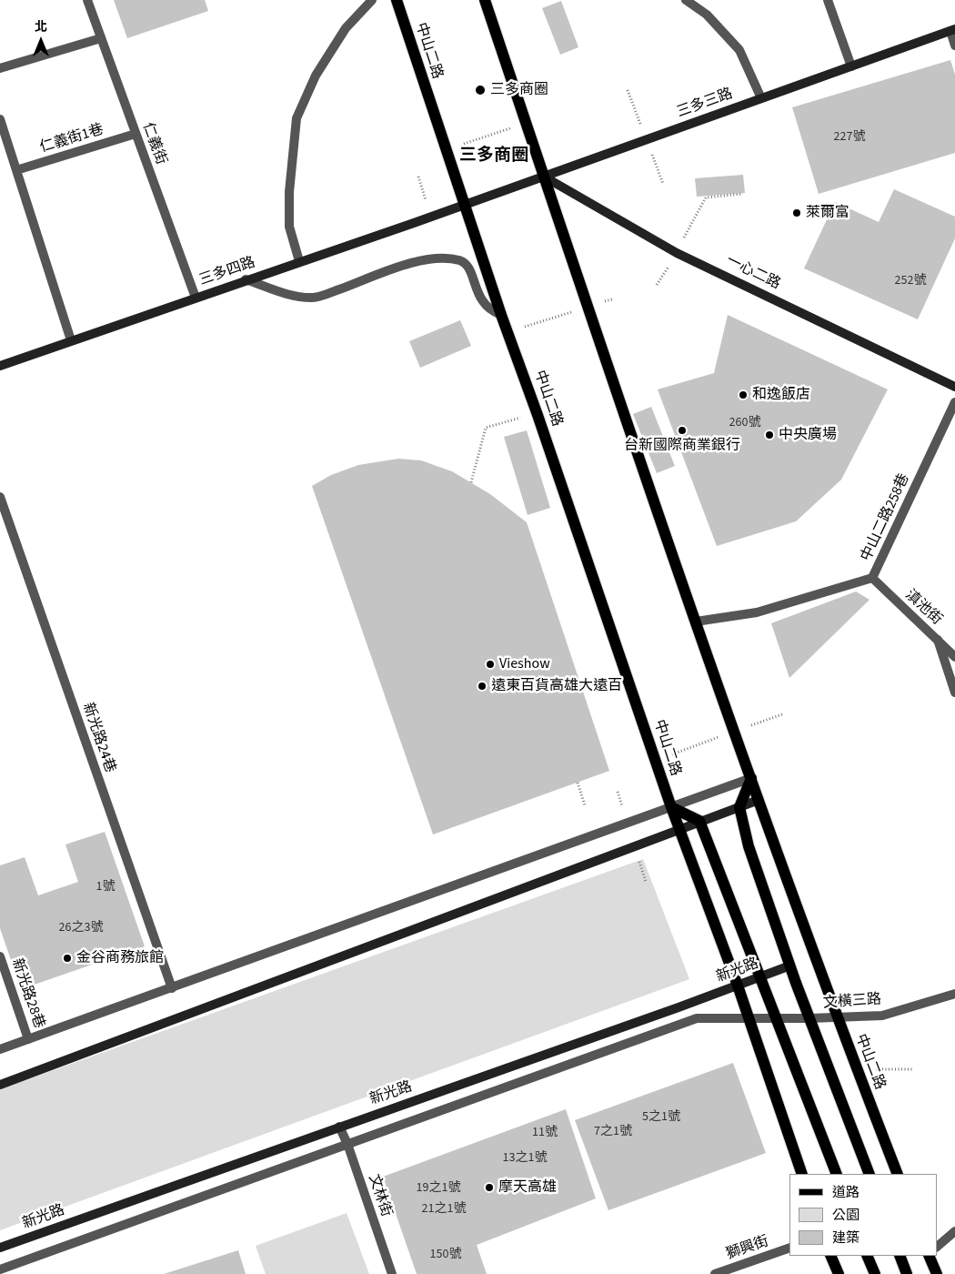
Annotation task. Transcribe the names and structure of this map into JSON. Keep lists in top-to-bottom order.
{
  "streets": {
    "main road": ["中山二路"],
    "street": [
      "三多三路",
      "仁義街1巷",
      "仁義街",
      "三多四路",
      "一心二路",
      "中山二路258巷",
      "滇池街",
      "新光路24巷",
      "新光路",
      "新光路28巷",
      "文橫三路",
      "文林街",
      "獅興街"
    ]
  },
  "crossings": [
    ["中山二路", "三多三路"],
    ["中山二路", "三多四路"],
    ["中山二路", "一心二路"],
    ["中山二路", "中山二路258巷"],
    ["中山二路", "新光路"],
    ["中山二路", "文橫三路"],
    ["三多三路", "三多四路"],
    ["三多三路", "一心二路"],
    ["仁義街1巷", "仁義街"],
    ["仁義街", "三多四路"],
    ["中山二路258巷", "滇池街"],
    ["新光路", "文林街"]
  ],
  "districts": ["三多商圈"],
  "places": [
    "三多商圈",
    "萊爾富",
    "和逸飯店",
    "台新國際商業銀行",
    "中央廣場",
    "Vieshow",
    "遠東百貨高雄大遠百",
    "金谷商務旅館",
    "摩天高雄"
  ],
  "house_numbers": [
    "227號",
    "252號",
    "260號",
    "1號",
    "26之3號",
    "5之1號",
    "7之1號",
    "11號",
    "13之1號",
    "19之1號",
    "21之1號",
    "150號"
  ],
  "legend": ["道路", "公園", "建築"],
  "north": "top"
}
